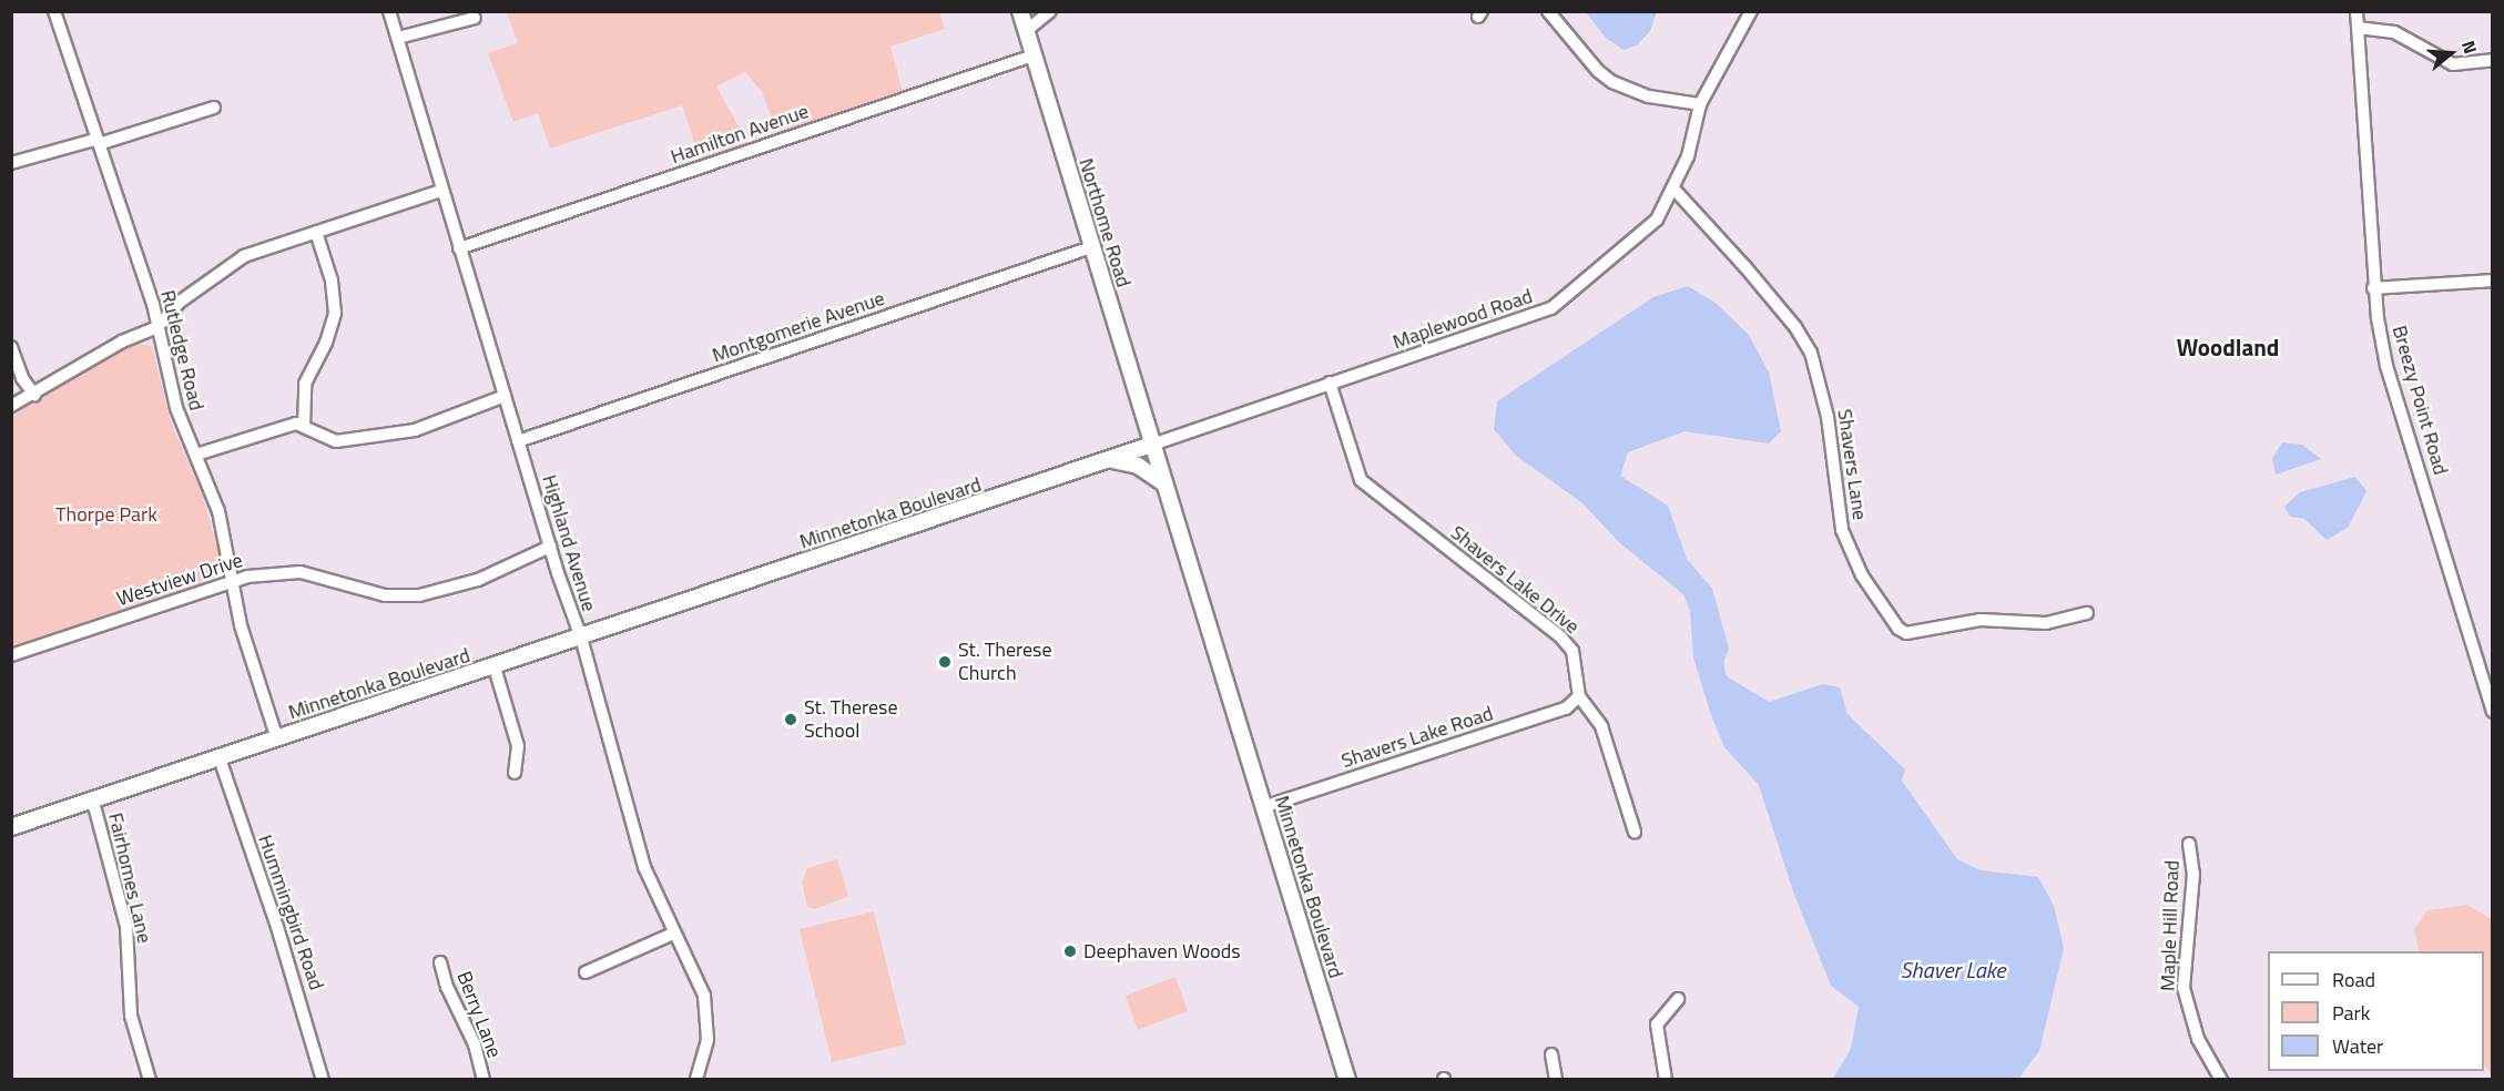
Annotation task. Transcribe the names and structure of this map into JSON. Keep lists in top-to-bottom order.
{
  "streets": {
    "street": [
      "Hamilton Avenue",
      "Northome Road",
      "Maplewood Road",
      "Montgomerie Avenue",
      "Rutledge Road",
      "Breezy Point Road",
      "Shavers Lane",
      "Minnetonka Boulevard",
      "Highland Avenue",
      "Westview Drive",
      "Shavers Lake Drive",
      "Shavers Lake Road",
      "Fairhomes Lane",
      "Hummingbird Road",
      "Maple Hill Road",
      "Berry Lane"
    ]
  },
  "crossings": [
    ["Hamilton Avenue", "Northome Road"],
    ["Hamilton Avenue", "Highland Avenue"],
    ["Northome Road", "Maplewood Road"],
    ["Northome Road", "Montgomerie Avenue"],
    ["Northome Road", "Minnetonka Boulevard"],
    ["Maplewood Road", "Shavers Lane"],
    ["Maplewood Road", "Minnetonka Boulevard"],
    ["Maplewood Road", "Shavers Lake Drive"],
    ["Montgomerie Avenue", "Highland Avenue"],
    ["Rutledge Road", "Minnetonka Boulevard"],
    ["Rutledge Road", "Westview Drive"],
    ["Minnetonka Boulevard", "Highland Avenue"],
    ["Minnetonka Boulevard", "Shavers Lake Road"],
    ["Minnetonka Boulevard", "Fairhomes Lane"],
    ["Minnetonka Boulevard", "Hummingbird Road"],
    ["Highland Avenue", "Westview Drive"],
    ["Shavers Lake Drive", "Shavers Lake Road"]
  ],
  "districts": ["Woodland"],
  "water": ["Shaver Lake"],
  "parks": ["Thorpe Park"],
  "places": ["St. Therese Church", "St. Therese School", "Deephaven Woods"],
  "legend": ["Road", "Park", "Water"],
  "north": "right"
}
